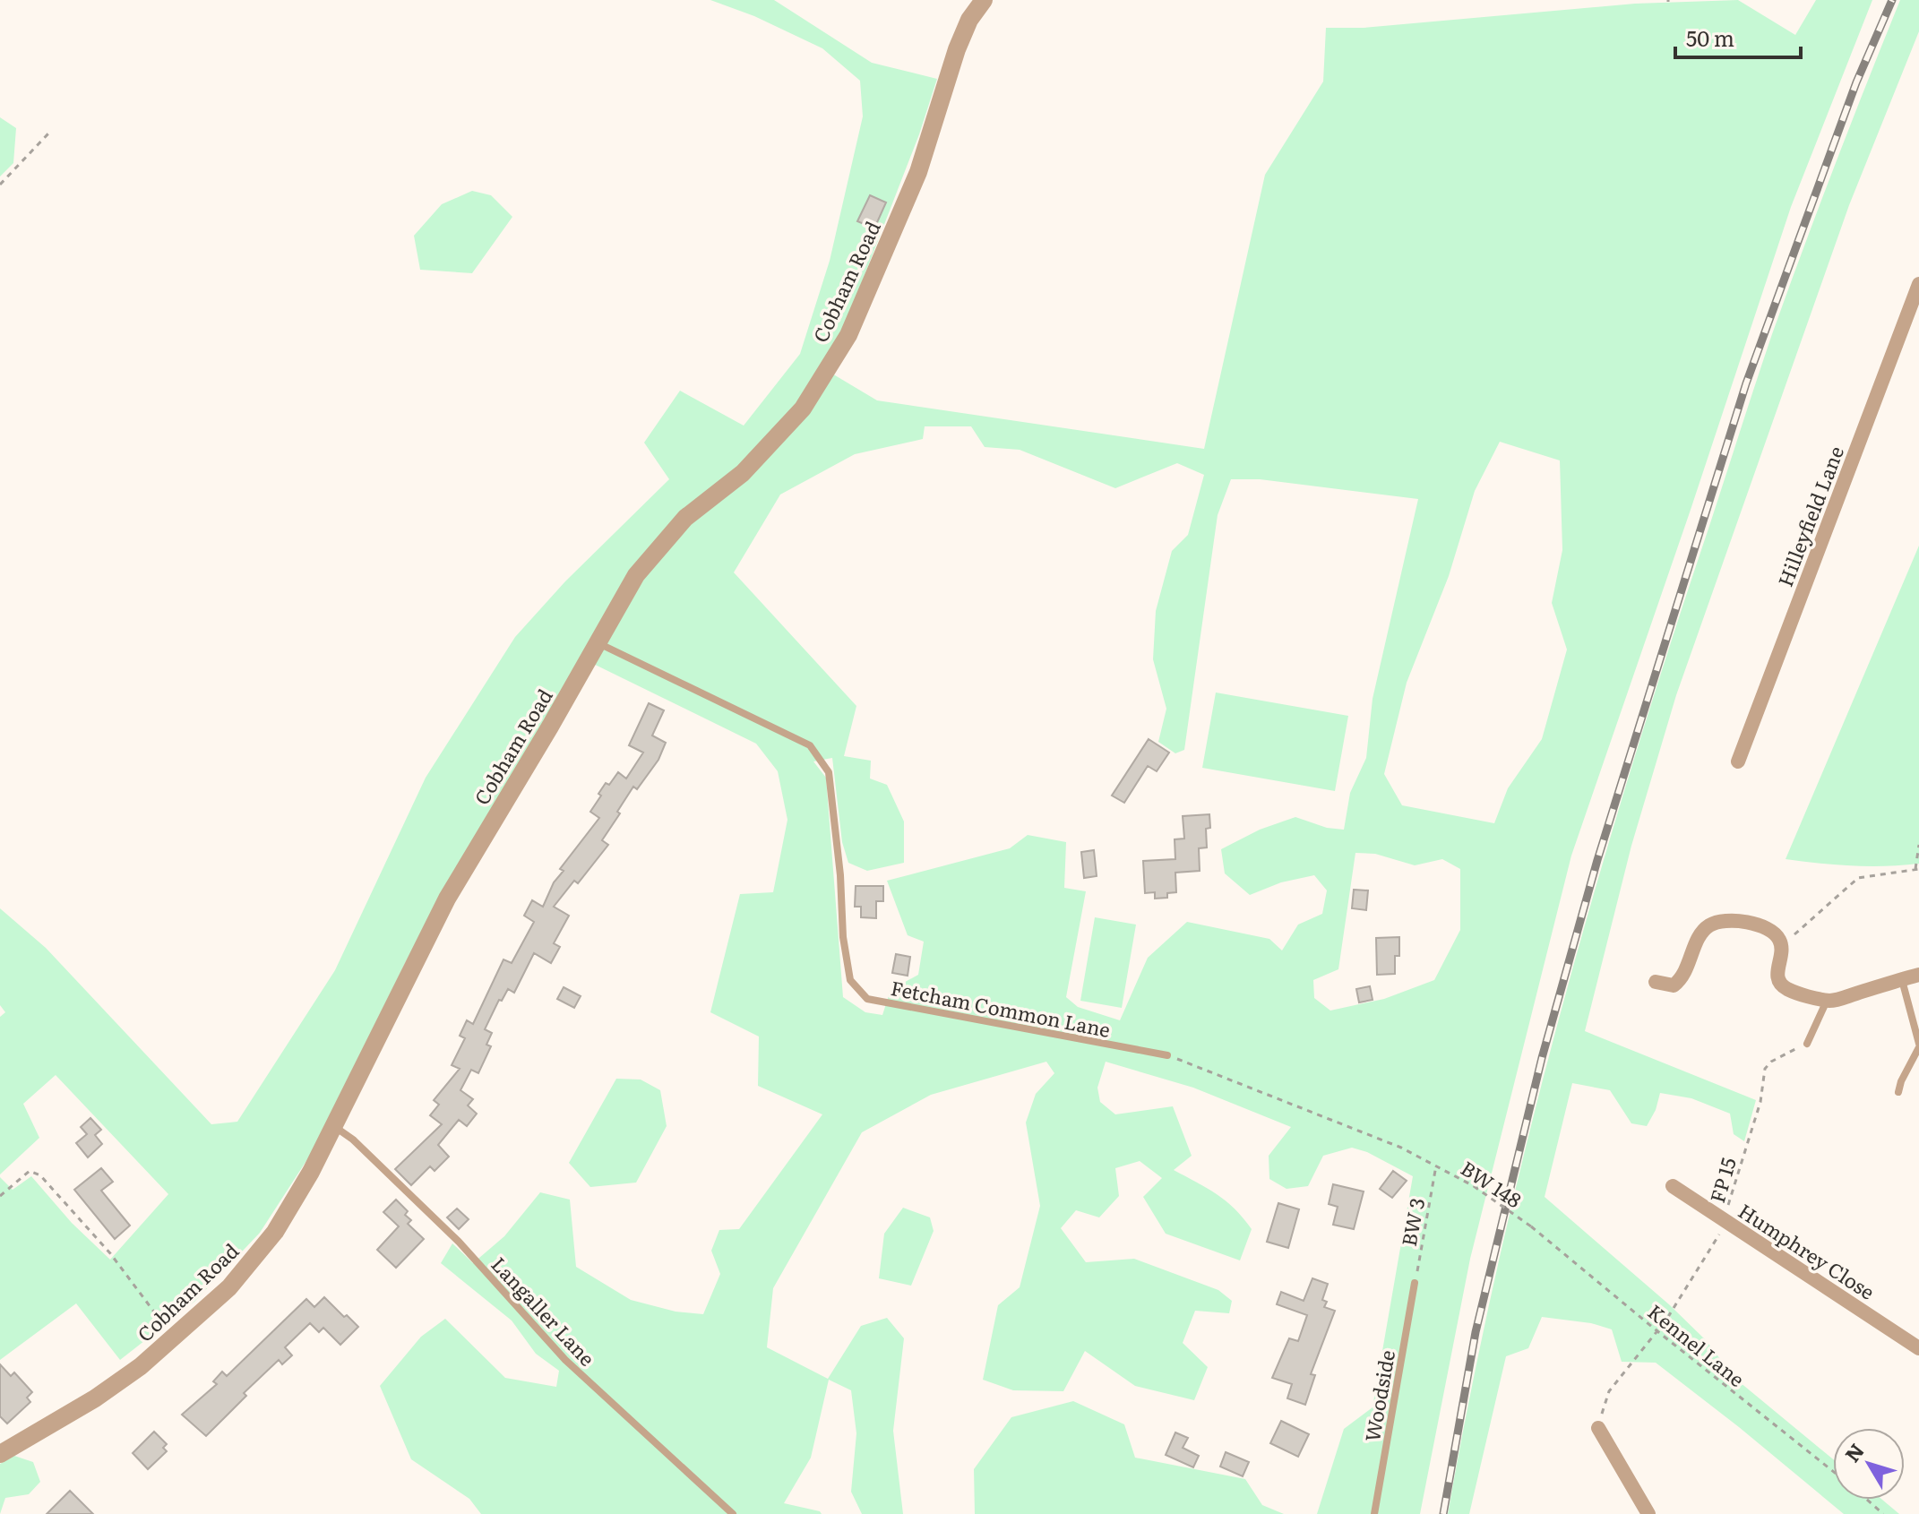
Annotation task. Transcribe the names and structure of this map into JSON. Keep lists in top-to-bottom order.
{
  "streets": {
    "street": ["Cobham Road", "Hilleyfield Lane", "Humphrey Close"],
    "lane": ["Fetcham Common Lane", "Langaller Lane", "Woodside"],
    "path": [
      "FP 15",
      "BW 148",
      "BW 3",
      "Kennel Lane"
    ]
  },
  "crossings": [
    ["Cobham Road", "Fetcham Common Lane"],
    ["Cobham Road", "Langaller Lane"],
    ["FP 15", "Humphrey Close"],
    ["FP 15", "Kennel Lane"],
    ["BW 148", "BW 3"],
    ["BW 148", "Kennel Lane"],
    ["BW 3", "Woodside"]
  ],
  "scale_bar": "50 m",
  "north": "top left"
}
